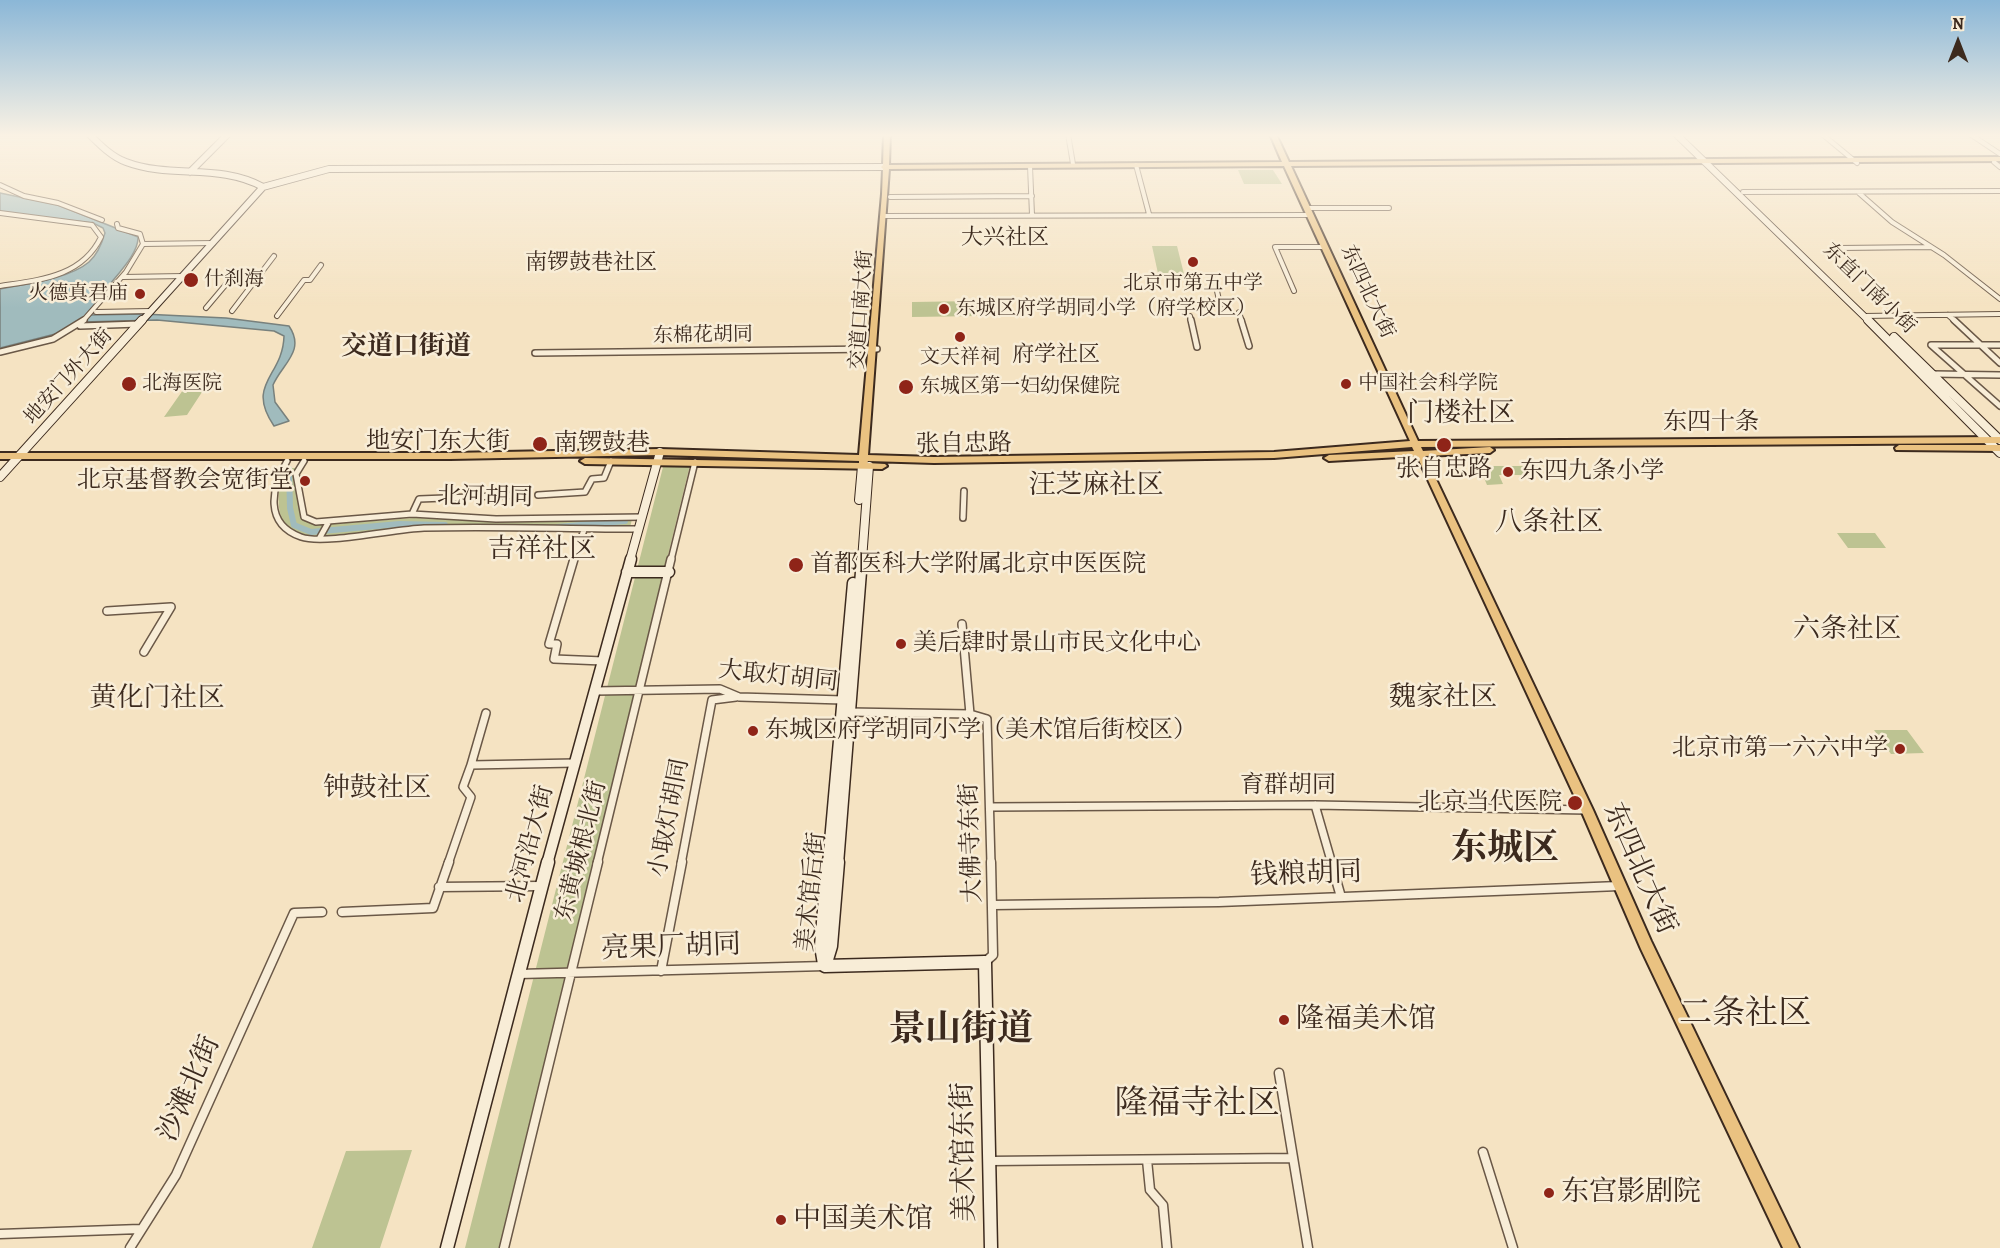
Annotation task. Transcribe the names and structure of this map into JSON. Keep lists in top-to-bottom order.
{
  "streets": {
    "main road": [
      "东直门南小街",
      "东四北大街",
      "交道口南大街",
      "地安门外大街",
      "东四十条",
      "地安门东大街",
      "张自忠路",
      "北河沿大街",
      "美术馆后街",
      "美术馆东街"
    ],
    "street": [
      "东棉花胡同",
      "北河胡同",
      "大取灯胡同",
      "育群胡同",
      "小取灯胡同",
      "大佛寺东街",
      "东黄城根北街",
      "钱粮胡同",
      "亮果厂胡同",
      "沙滩北街"
    ]
  },
  "crossings": [
    ["东直门南小街", "东四十条"],
    ["东四北大街", "东四十条"],
    ["东四北大街", "张自忠路"],
    ["东四北大街", "育群胡同"],
    ["东四北大街", "钱粮胡同"],
    ["交道口南大街", "东棉花胡同"],
    ["交道口南大街", "地安门东大街"],
    ["交道口南大街", "张自忠路"],
    ["交道口南大街", "美术馆后街"],
    ["地安门外大街", "地安门东大街"],
    ["东四十条", "张自忠路"],
    ["地安门东大街", "张自忠路"],
    ["地安门东大街", "北河沿大街"],
    ["地安门东大街", "东黄城根北街"],
    ["地安门东大街", "美术馆后街"],
    ["张自忠路", "美术馆后街"],
    ["北河胡同", "北河沿大街"],
    ["大取灯胡同", "小取灯胡同"],
    ["大取灯胡同", "大佛寺东街"],
    ["大取灯胡同", "北河沿大街"],
    ["大取灯胡同", "东黄城根北街"],
    ["大取灯胡同", "美术馆后街"],
    ["育群胡同", "大佛寺东街"],
    ["小取灯胡同", "亮果厂胡同"],
    ["大佛寺东街", "钱粮胡同"],
    ["大佛寺东街", "美术馆东街"],
    ["北河沿大街", "亮果厂胡同"],
    ["东黄城根北街", "亮果厂胡同"],
    ["美术馆后街", "亮果厂胡同"]
  ],
  "districts": [
    "大兴社区",
    "南锣鼓巷社区",
    "交道口街道",
    "府学社区",
    "门楼社区",
    "汪芝麻社区",
    "八条社区",
    "吉祥社区",
    "六条社区",
    "魏家社区",
    "黄化门社区",
    "钟鼓社区",
    "东城区",
    "二条社区",
    "景山街道",
    "隆福寺社区"
  ],
  "places": [
    "北京市第五中学",
    "什刹海",
    "火德真君庙",
    "东城区府学胡同小学（府学校区）",
    "文天祥祠",
    "北海医院",
    "中国社会科学院",
    "东城区第一妇幼保健院",
    "南锣鼓巷",
    "张自忠路",
    "东四九条小学",
    "北京基督教会宽街堂",
    "首都医科大学附属北京中医医院",
    "美后肆时景山市民文化中心",
    "东城区府学胡同小学（美术馆后街校区）",
    "北京市第一六六中学",
    "北京当代医院",
    "隆福美术馆",
    "东宫影剧院",
    "中国美术馆"
  ],
  "north": "top"
}
